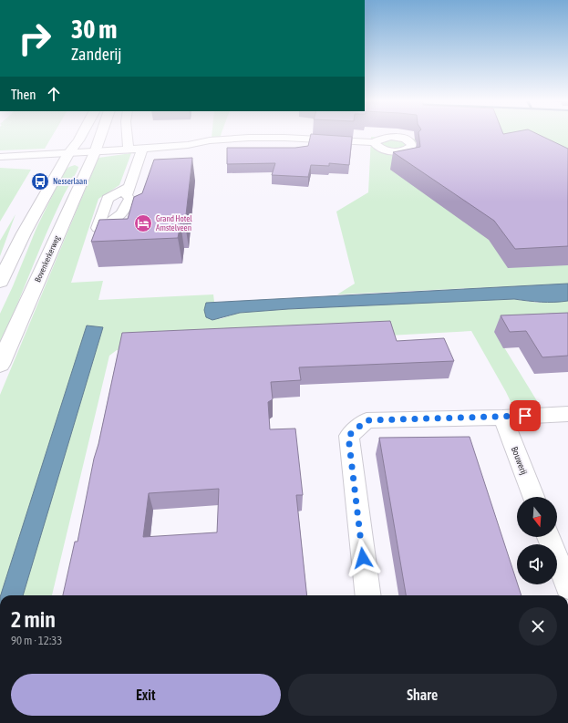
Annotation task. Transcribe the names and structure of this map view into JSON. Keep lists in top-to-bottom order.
{
  "streets": {
    "main road": ["Bovenkerkerweg"],
    "street": ["Bouwerij"]
  },
  "places": {
    "bus stop": ["Nesserlaan"],
    "hotel": ["Grand Hotel Amstelveen"]
  },
  "north": "bottom",
  "page": {
    "turn": ["30 m", "Zanderij"],
    "then": "Then",
    "heading": ["2 min", "90 m · 12:33"],
    "buttons": ["Exit", "Share"]
  }
}
